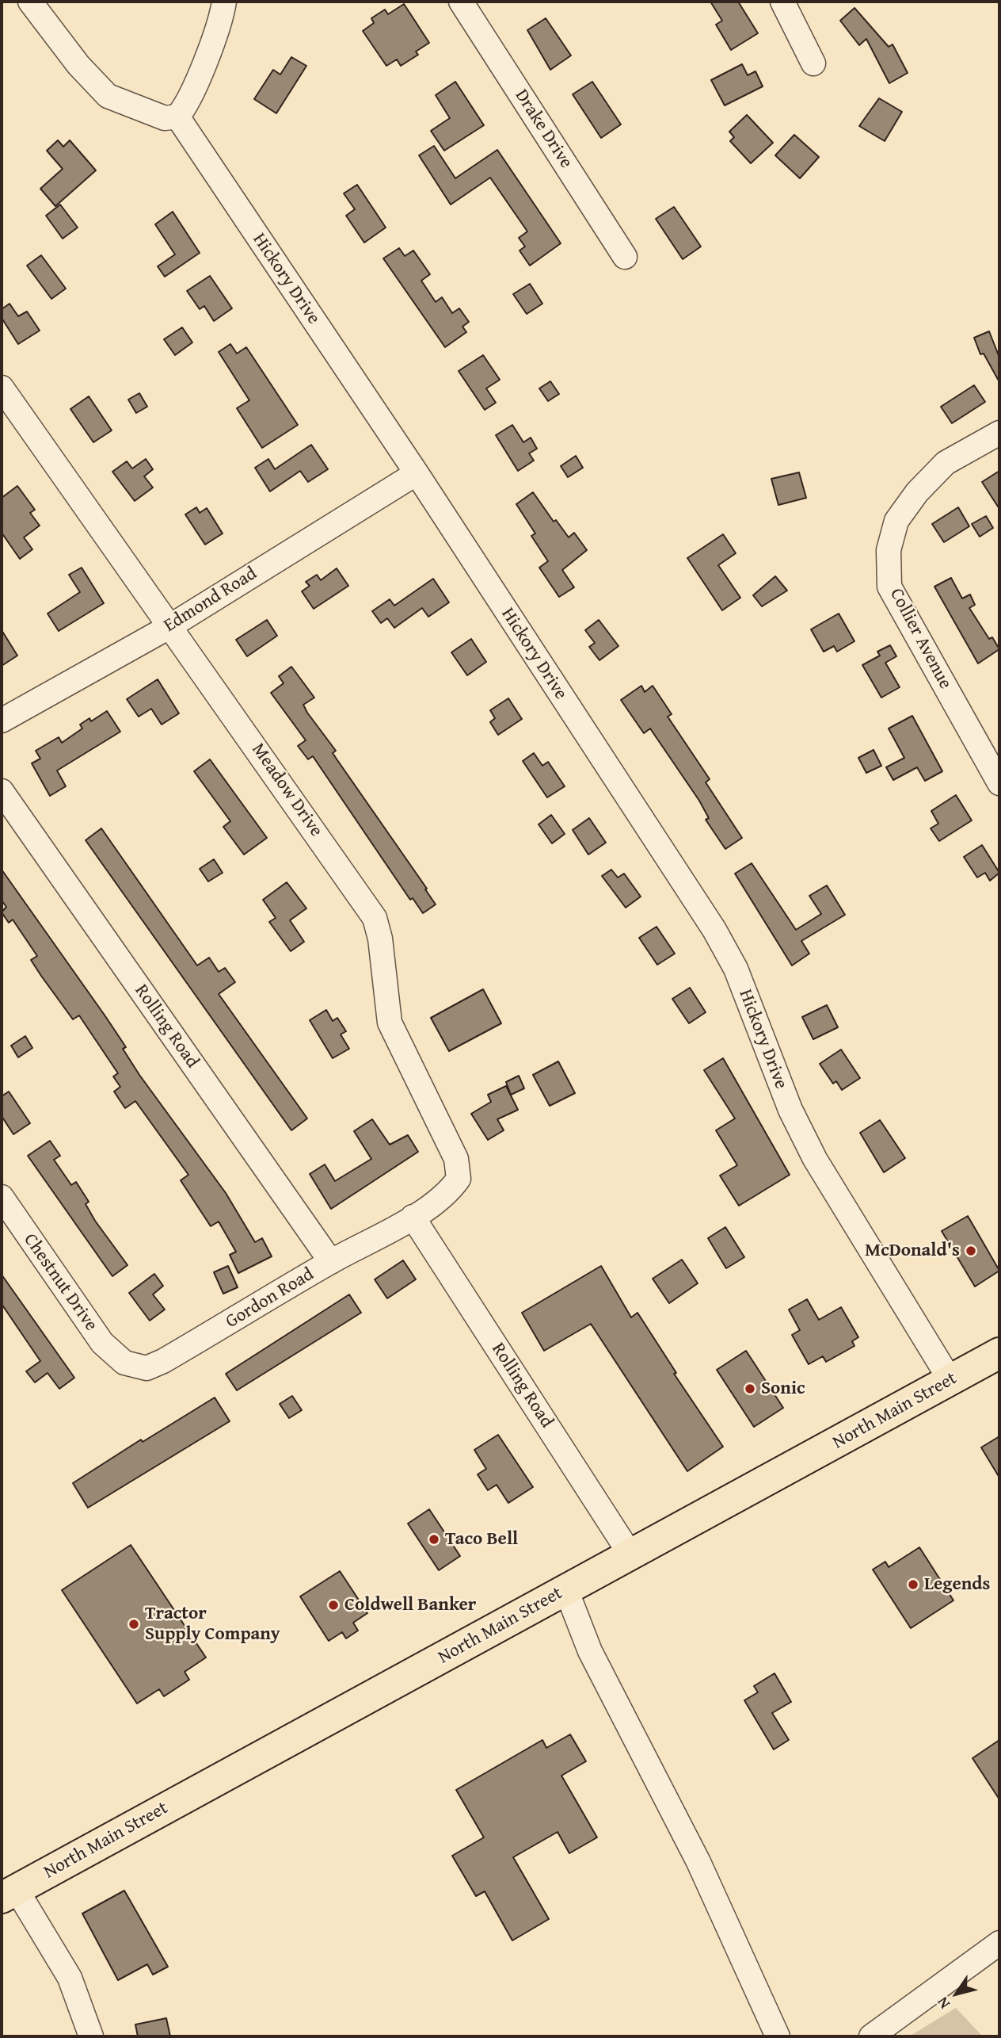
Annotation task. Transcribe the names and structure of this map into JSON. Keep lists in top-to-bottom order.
{
  "streets": {
    "highway": ["North Main Street"],
    "street": [
      "Drake Drive",
      "Hickory Drive",
      "Edmond Road",
      "Collier Avenue",
      "Meadow Drive",
      "Rolling Road",
      "Chestnut Drive",
      "Gordon Road"
    ]
  },
  "crossings": [
    ["Hickory Drive", "Edmond Road"],
    ["Hickory Drive", "North Main Street"],
    ["Edmond Road", "Meadow Drive"],
    ["Meadow Drive", "Rolling Road"],
    ["Meadow Drive", "Gordon Road"],
    ["Rolling Road", "Gordon Road"],
    ["Rolling Road", "North Main Street"],
    ["Chestnut Drive", "Gordon Road"]
  ],
  "places": [
    "McDonald's",
    "Sonic",
    "Taco Bell",
    "Legends",
    "Coldwell Banker",
    "Tractor Supply Company"
  ],
  "north": "bottom left"
}
